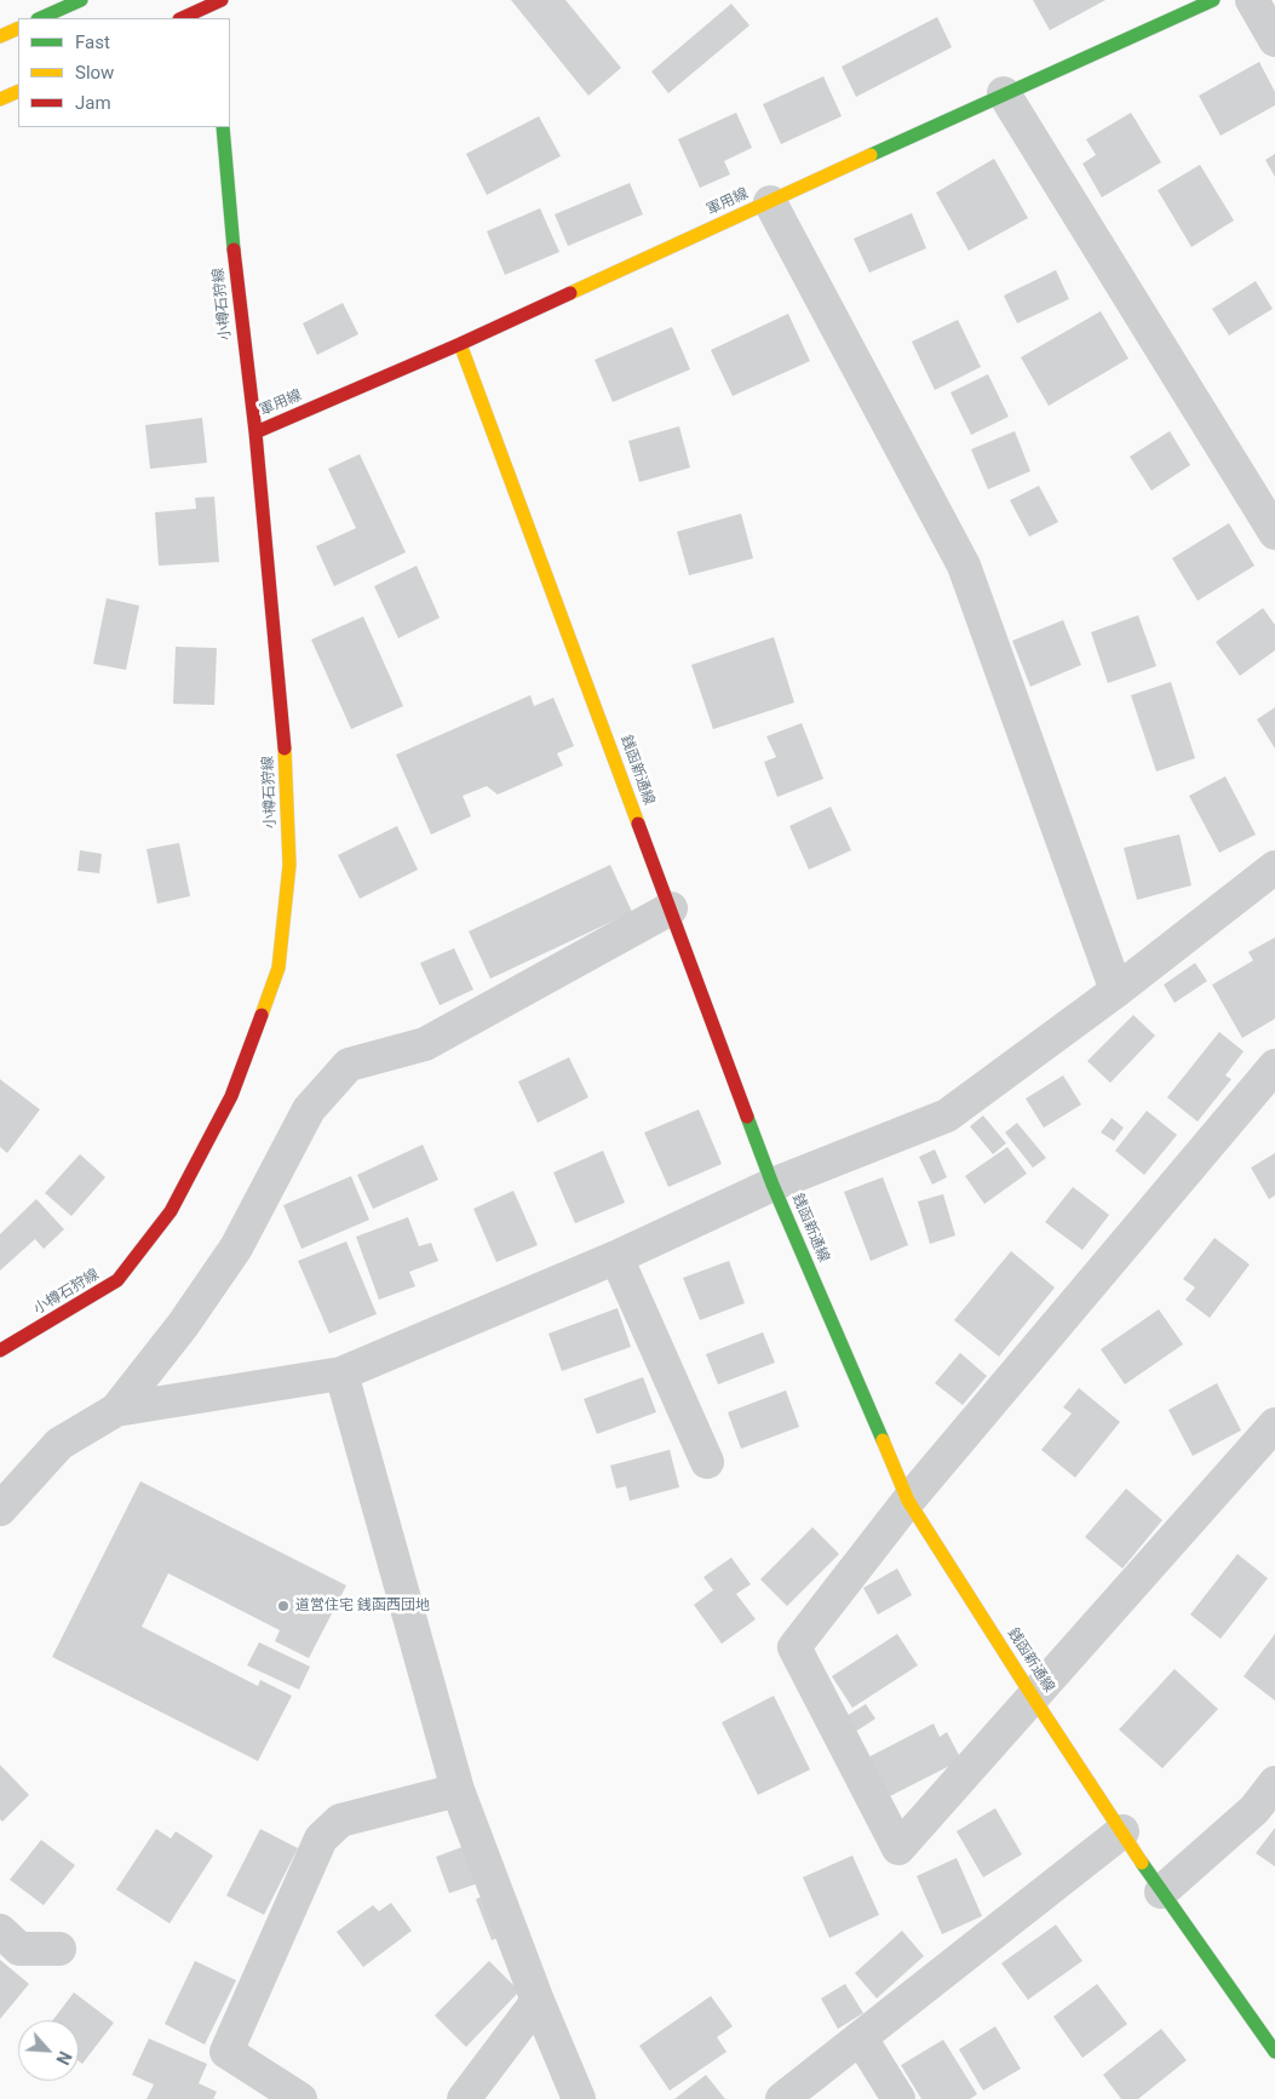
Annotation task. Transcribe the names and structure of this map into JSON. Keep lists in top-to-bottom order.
{
  "streets": {
    "main road": ["軍用線", "小樽石狩線", "銭函新通線"]
  },
  "crossings": [
    ["軍用線", "小樽石狩線"],
    ["軍用線", "銭函新通線"]
  ],
  "places": ["道営住宅 銭函西団地"],
  "legend": ["Fast", "Slow", "Jam"],
  "north": "bottom right"
}
